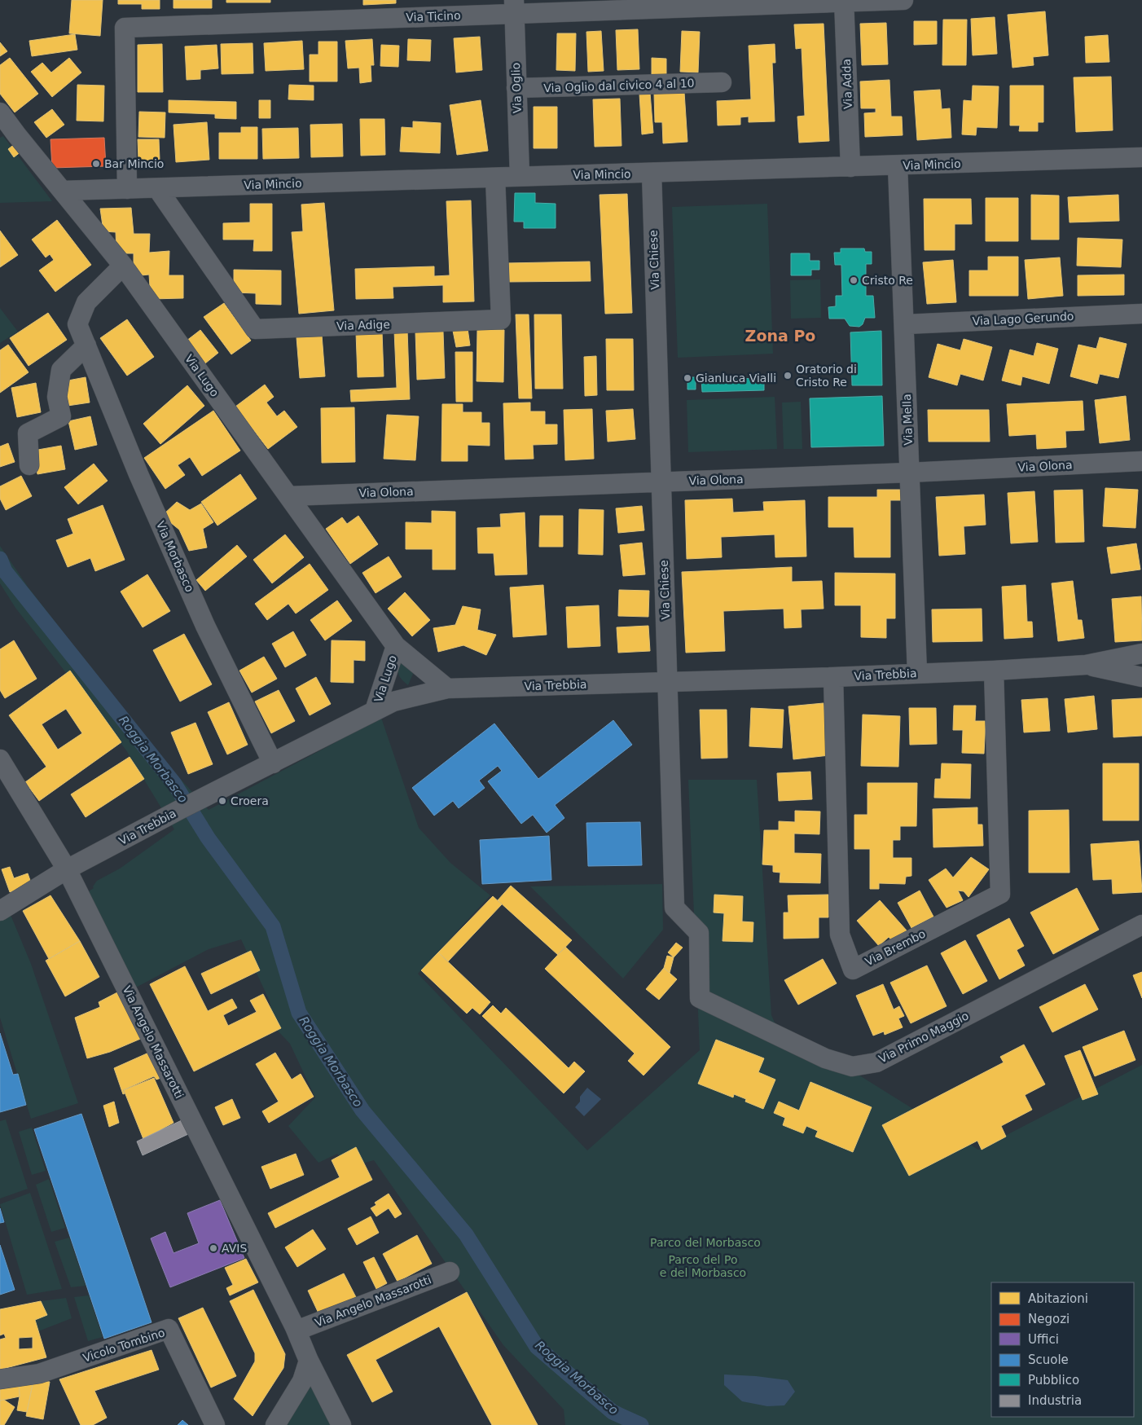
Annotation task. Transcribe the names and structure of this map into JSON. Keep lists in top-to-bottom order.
{
  "streets": {
    "street": [
      "Via Ticino",
      "Via Adda",
      "Via Oglio dal civico 4 al 10",
      "Via Oglio",
      "Via Mincio",
      "Via Chiese",
      "Via Lago Gerundo",
      "Via Adige",
      "Via Lugo",
      "Via Mella",
      "Via Olona",
      "Via Morbasco",
      "Via Trebbia",
      "Via Brembo",
      "Via Primo Maggio",
      "Via Angelo Massarotti",
      "Vicolo Tombino"
    ]
  },
  "crossings": [
    ["Via Ticino", "Via Adda"],
    ["Via Ticino", "Via Oglio"],
    ["Via Ticino", "Via Mincio"],
    ["Via Adda", "Via Mincio"],
    ["Via Oglio dal civico 4 al 10", "Via Oglio"],
    ["Via Oglio", "Via Mincio"],
    ["Via Mincio", "Via Chiese"],
    ["Via Mincio", "Via Adige"],
    ["Via Mincio", "Via Lugo"],
    ["Via Mincio", "Via Mella"],
    ["Via Chiese", "Via Olona"],
    ["Via Chiese", "Via Trebbia"],
    ["Via Chiese", "Via Primo Maggio"],
    ["Via Lago Gerundo", "Via Mella"],
    ["Via Lugo", "Via Olona"],
    ["Via Lugo", "Via Morbasco"],
    ["Via Lugo", "Via Trebbia"],
    ["Via Mella", "Via Olona"],
    ["Via Mella", "Via Trebbia"],
    ["Via Morbasco", "Via Trebbia"],
    ["Via Trebbia", "Via Brembo"],
    ["Via Trebbia", "Via Angelo Massarotti"]
  ],
  "districts": ["Zona Po"],
  "water": ["Roggia Morbasco"],
  "parks": ["Parco del Morbasco", "Parco del Po e del Morbasco"],
  "places": [
    "Bar Mincio",
    "Cristo Re",
    "Oratorio di Cristo Re",
    "Gianluca Vialli",
    "Croera",
    "AVIS"
  ],
  "legend": [
    "Abitazioni",
    "Negozi",
    "Uffici",
    "Scuole",
    "Pubblico",
    "Industria"
  ]
}
